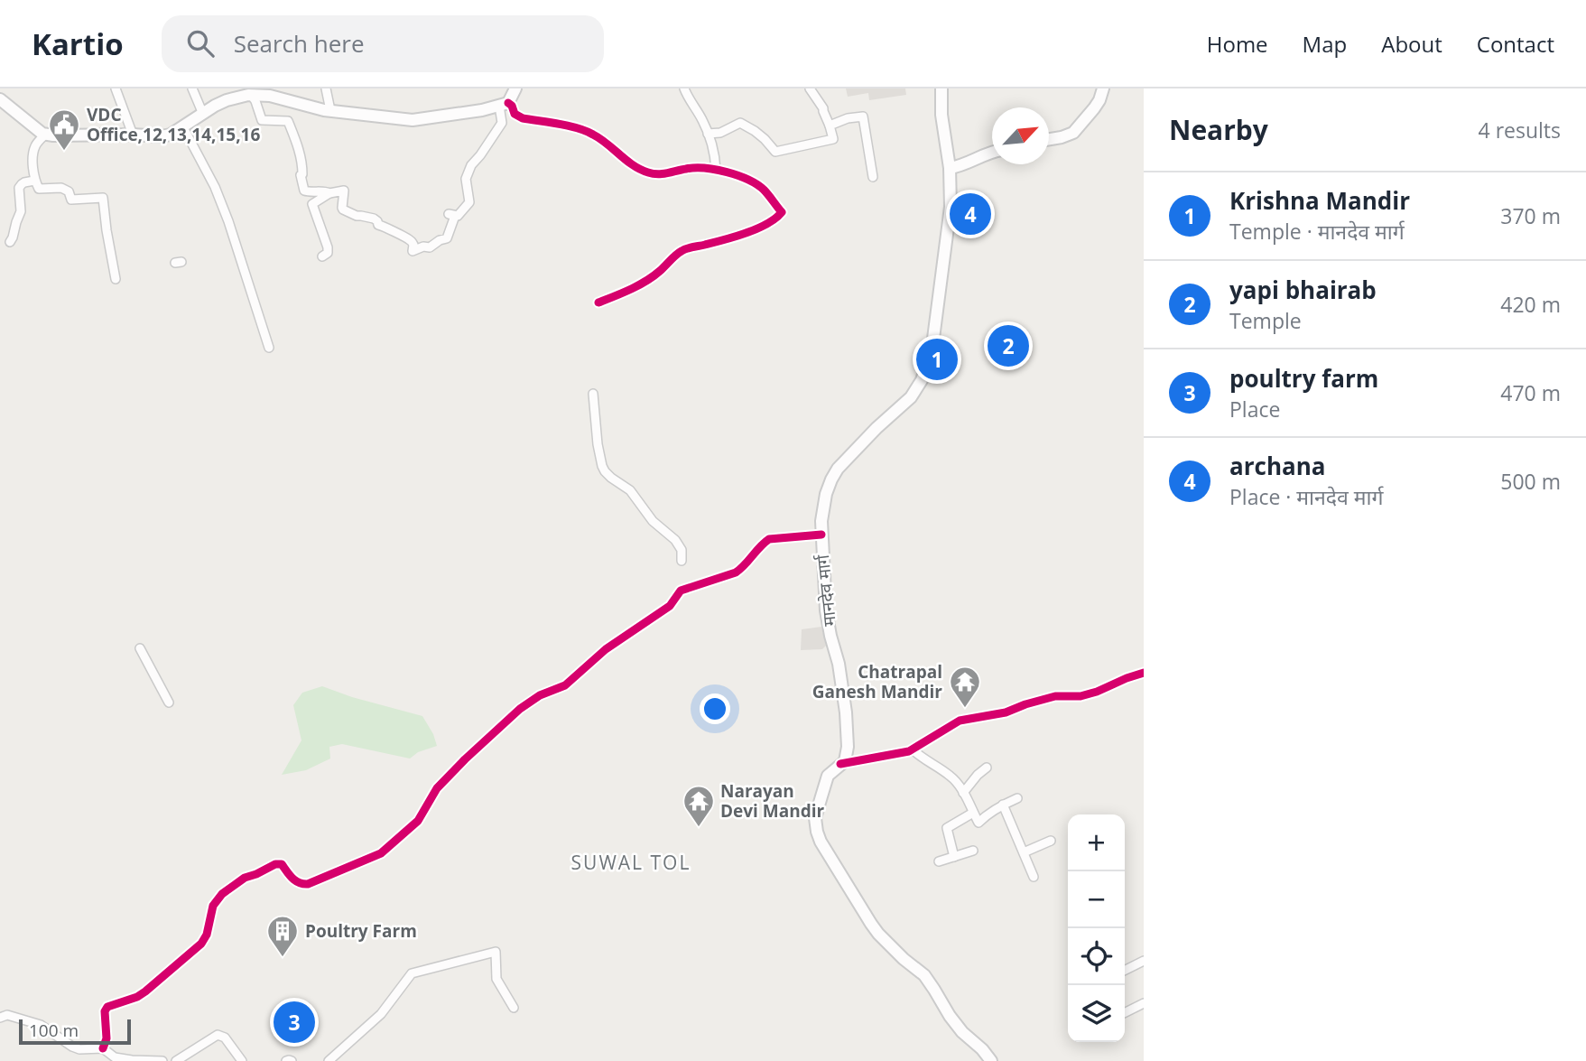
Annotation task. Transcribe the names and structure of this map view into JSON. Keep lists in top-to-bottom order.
{
  "streets": {
    "main road": ["मानदेव मार्ग"]
  },
  "districts": ["SUWAL TOL"],
  "places": {
    "public building": ["VDC Office,12,13,14,15,16"],
    "temple": ["Chatrapal Ganesh Mandir", "Narayan Devi Mandir"],
    "building": ["Poultry Farm"]
  },
  "scale_bar": "100 m",
  "north": "top right",
  "page": {
    "header": "Kartio",
    "search": "Search here",
    "nav": [
      "Home",
      "Map",
      "About",
      "Contact"
    ],
    "heading": ["Nearby", "4 results"],
    "list": [
      {
        "mark": "1",
        "name": "Krishna Mandir",
        "note": "Temple · मानदेव मार्ग",
        "value": "370 m"
      },
      {
        "mark": "2",
        "name": "yapi bhairab",
        "note": "Temple",
        "value": "420 m"
      },
      {
        "mark": "3",
        "name": "poultry farm",
        "note": "Place",
        "value": "470 m"
      },
      {
        "mark": "4",
        "name": "archana",
        "note": "Place · मानदेव मार्ग",
        "value": "500 m"
      }
    ],
    "pins": [
      "4",
      "2",
      "1",
      "3"
    ],
    "map_buttons": ["+", "−"],
    "scale": "100 m"
  }
}
